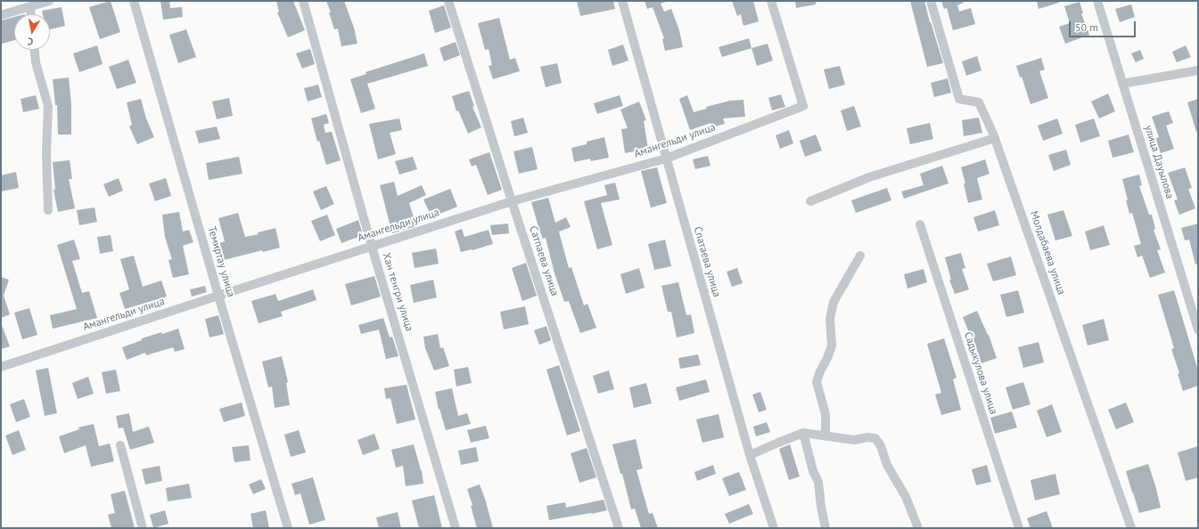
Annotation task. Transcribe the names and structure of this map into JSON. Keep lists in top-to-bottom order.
{
  "streets": {
    "street": [
      "Амангельди улица",
      "улица Дауылова",
      "Молдабаева улица",
      "Сатпаева улица",
      "Темиртау улица",
      "Спатаева улица",
      "Хан тенгри улица",
      "Садыкулова улица"
    ]
  },
  "crossings": [
    ["Амангельди улица", "Сатпаева улица"],
    ["Амангельди улица", "Темиртау улица"],
    ["Амангельди улица", "Спатаева улица"],
    ["Амангельди улица", "Хан тенгри улица"]
  ],
  "scale_bar": "50 m",
  "north": "bottom"
}
